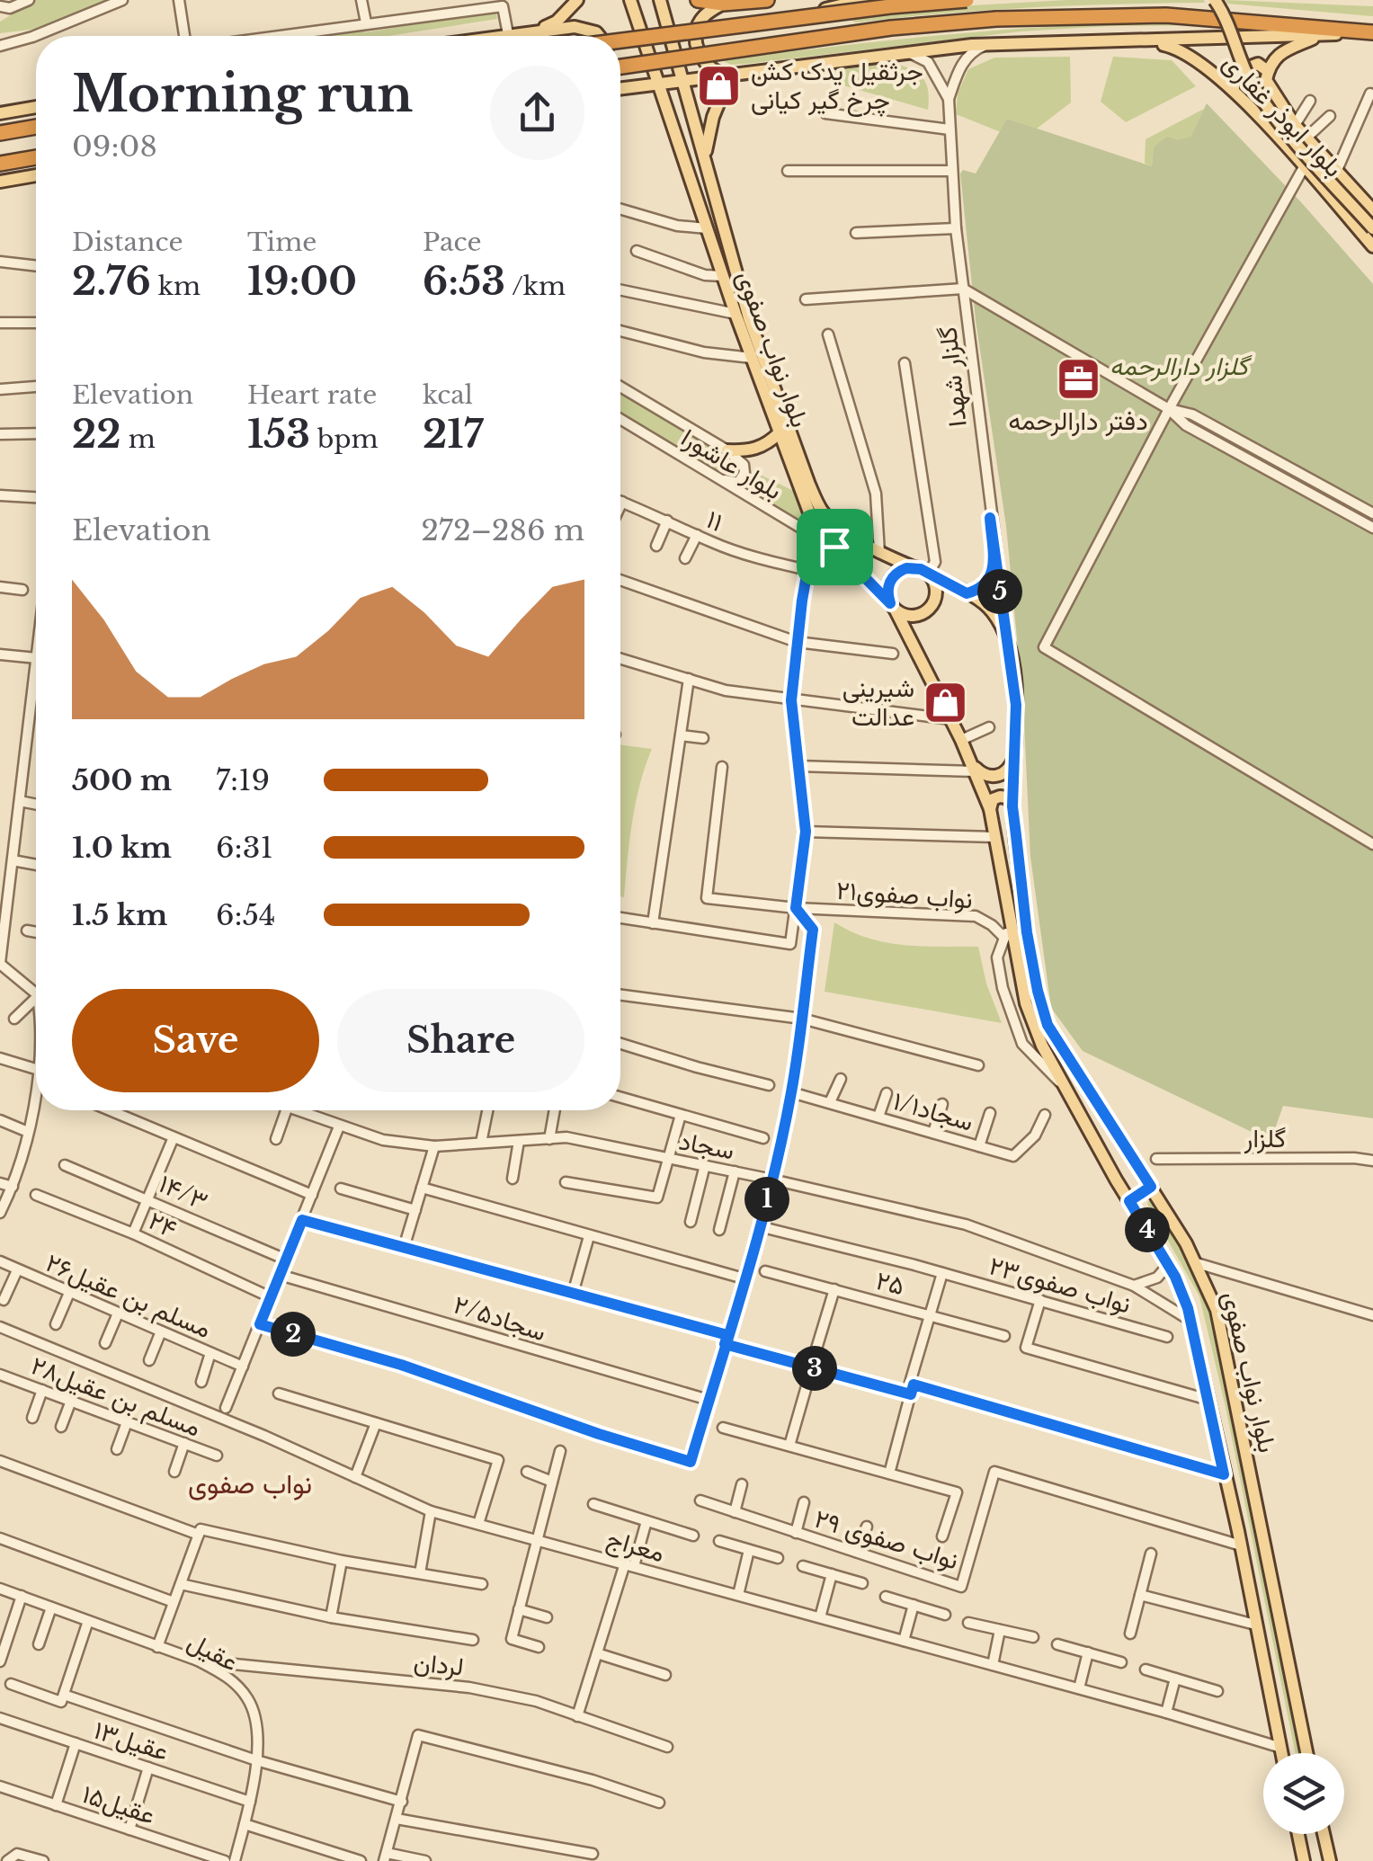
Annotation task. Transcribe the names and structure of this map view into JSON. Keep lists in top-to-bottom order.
{
  "streets": {
    "main road": ["بلوار ابوذر غفاری", "بلوار نواب صفوی"],
    "street": [
      "گلزار شهدا",
      "بلوار عاشورا",
      "۱۱",
      "۲۱نواب صفوی",
      "۱/۱سجاد",
      "گلزار",
      "سجاد",
      "۱۴/۳",
      "۲۴",
      "۲۵",
      "۲۳نواب صفوی",
      "مسلم بن عقیل۲۶",
      "۲/۵سجاد",
      "مسلم بن عقیل۲۸",
      "نواب صفوی ۲۹",
      "معراج",
      "عقیل",
      "لردان",
      "عقیل۱۳",
      "عقیل۱۵"
    ]
  },
  "crossings": [
    ["بلوار نواب صفوی", "گلزار شهدا"],
    ["بلوار نواب صفوی", "بلوار عاشورا"],
    ["بلوار نواب صفوی", "سجاد"],
    ["بلوار نواب صفوی", "نواب صفوی ۲۹"],
    ["بلوار نواب صفوی", "معراج"],
    ["عقیل", "لردان"],
    ["عقیل", "عقیل۱۳"]
  ],
  "districts": ["نواب صفوی"],
  "parks": ["گلزار دارالرحمه"],
  "places": {
    "shop": ["جرثقیل یدک کش چرخ گیر کیانی", "شیرینی عدالت"],
    "office": ["دفتر دارالرحمه"]
  },
  "page": {
    "heading": ["Morning run", "09:08"],
    "stats": [
      ["Distance", "2.76 km"],
      ["Time", "19:00"],
      ["Pace", "6:53 /km"],
      ["Elevation", "22 m"],
      ["Heart rate", "153 bpm"],
      ["kcal", "217"]
    ],
    "chart": ["Elevation", "272–286 m"],
    "pins": [
      "5",
      "1",
      "4",
      "2",
      "3"
    ],
    "list": [
      {
        "name": "500 m",
        "note": "7:19"
      },
      {
        "name": "1.0 km",
        "note": "6:31"
      },
      {
        "name": "1.5 km",
        "note": "6:54"
      }
    ],
    "buttons": ["Save", "Share"]
  }
}
